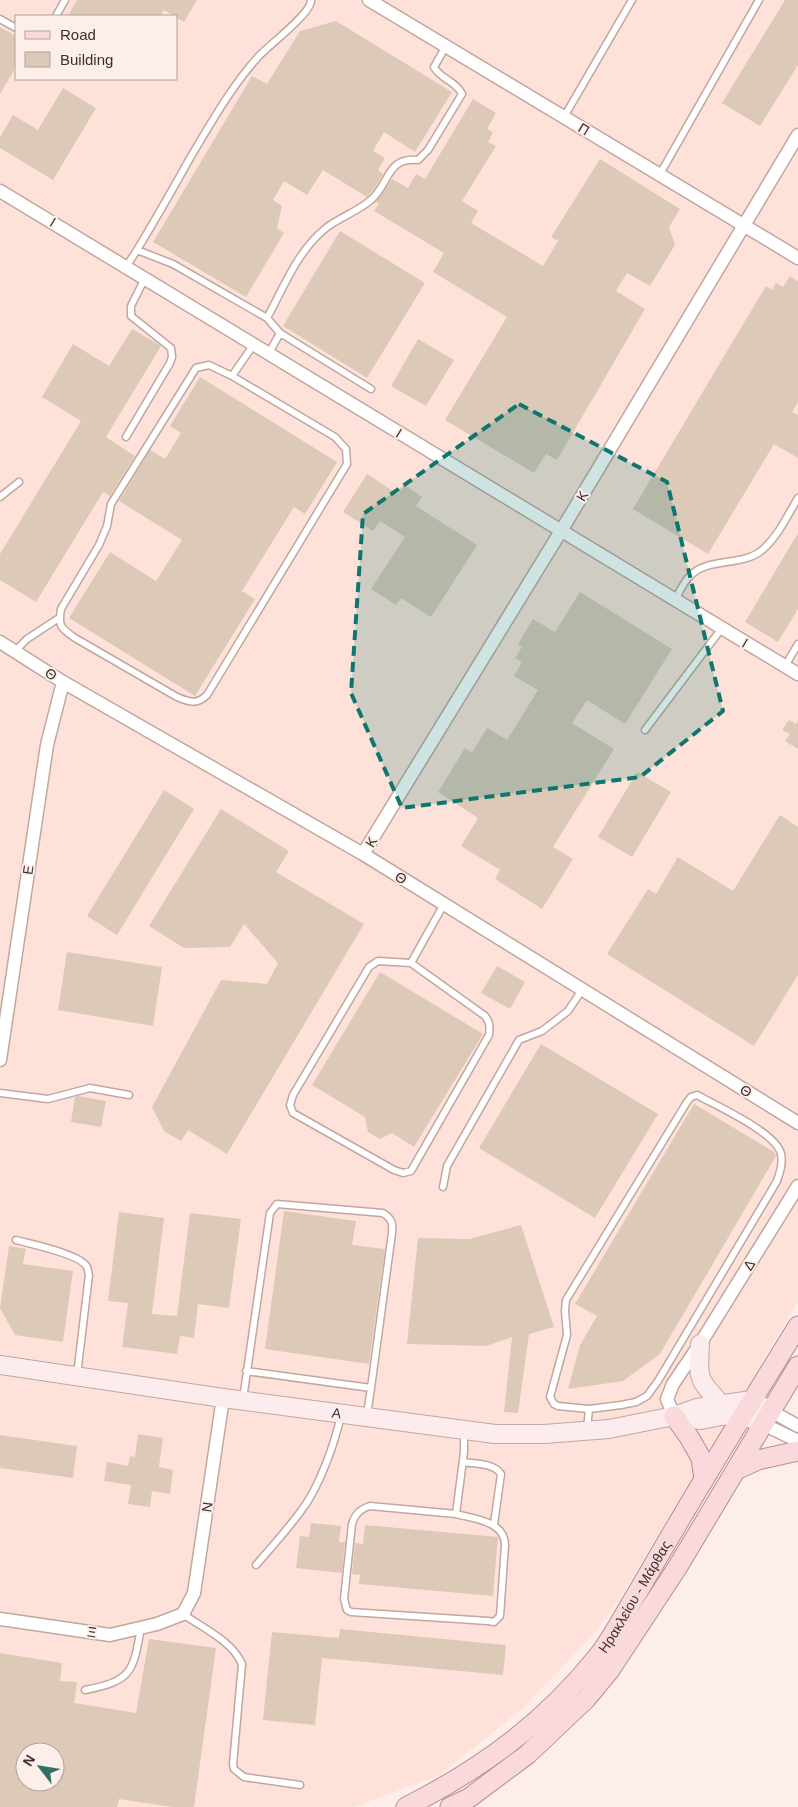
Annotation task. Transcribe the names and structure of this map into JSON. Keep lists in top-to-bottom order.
{
  "streets": {
    "main road": ["Ηρακλείου - Μάρθας"],
    "street": [
      "Π",
      "Ι",
      "Κ",
      "Θ",
      "Ε",
      "Δ",
      "Α",
      "Ν",
      "Ξ"
    ]
  },
  "crossings": [
    ["Π", "Κ"],
    ["Ι", "Κ"],
    ["Κ", "Θ"],
    ["Θ", "Ε"],
    ["Δ", "Α"],
    ["Α", "Ν"],
    ["Α", "Ηρακλείου - Μάρθας"],
    ["Ν", "Ξ"]
  ],
  "legend": ["Road", "Building"],
  "north": "top left"
}
